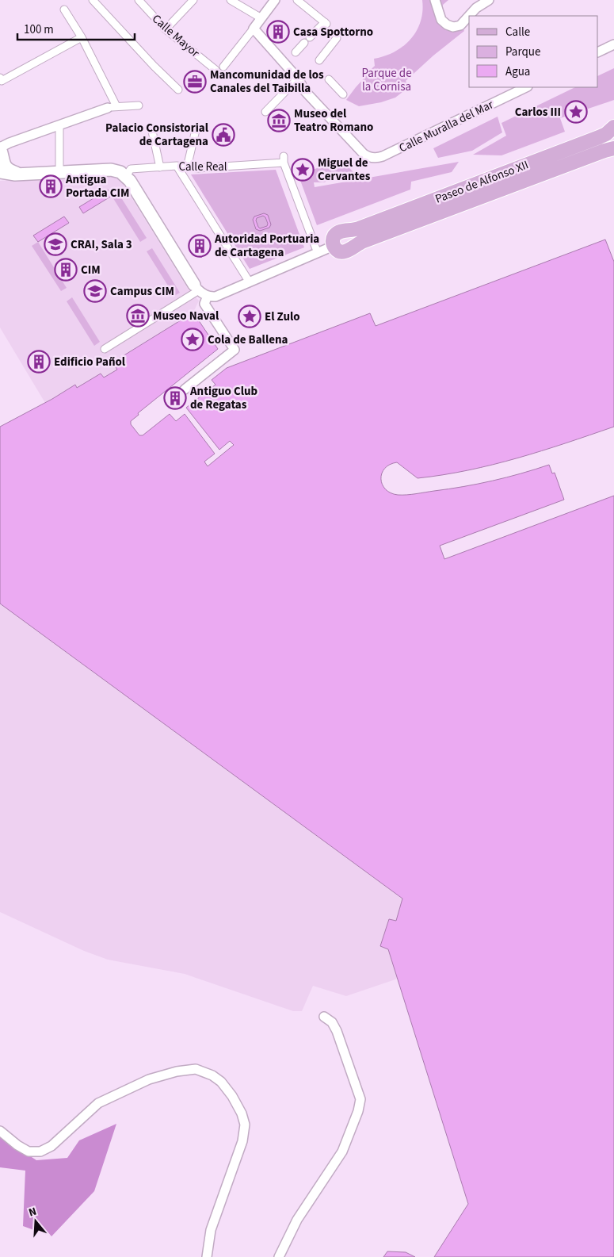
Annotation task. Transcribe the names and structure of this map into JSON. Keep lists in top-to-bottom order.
{
  "streets": {
    "main road": ["Paseo de Alfonso XII"],
    "street": ["Calle Mayor", "Calle Muralla del Mar", "Calle Real"]
  },
  "parks": ["Parque de la Cornisa"],
  "places": {
    "building": [
      "Casa Spottorno",
      "Antigua Portada CIM",
      "Autoridad Portuaria de Cartagena",
      "CIM",
      "Edificio Pañol",
      "Antiguo Club de Regatas"
    ],
    "office": ["Mancomunidad de los Canales del Taibilla"],
    "place": [
      "Carlos III",
      "Miguel de Cervantes",
      "El Zulo",
      "Cola de Ballena"
    ],
    "museum": ["Museo del Teatro Romano", "Museo Naval"],
    "public building": ["Palacio Consistorial de Cartagena"],
    "school or university": ["CRAI, Sala 3", "Campus CIM"]
  },
  "legend": ["Calle", "Parque", "Agua"],
  "scale_bar": "100 m",
  "north": "top"
}
